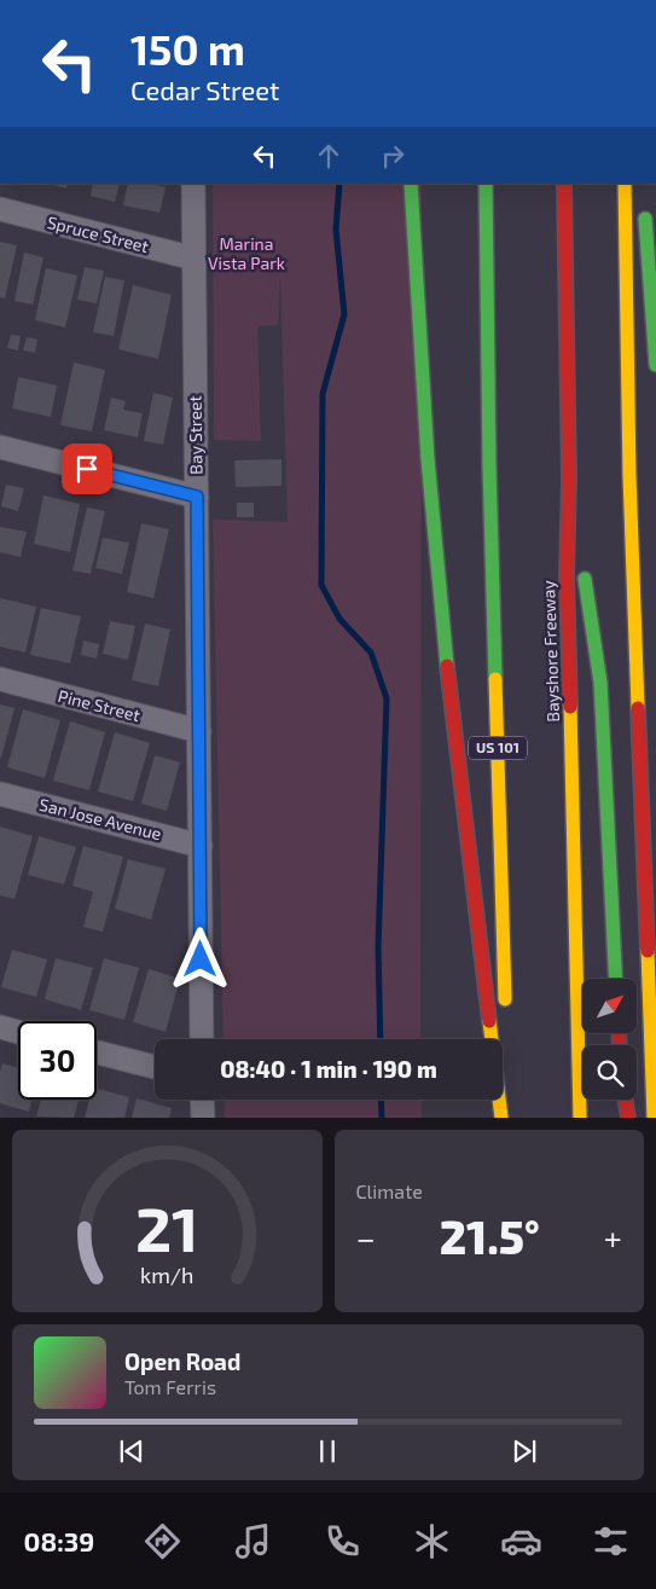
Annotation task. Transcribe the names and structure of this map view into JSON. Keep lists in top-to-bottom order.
{
  "streets": {
    "highway": ["Bayshore Freeway", "US 101"],
    "street": [
      "Spruce Street",
      "Bay Street",
      "Pine Street",
      "San Jose Avenue"
    ]
  },
  "crossings": [
    ["Spruce Street", "Bay Street"],
    ["Bay Street", "Pine Street"],
    ["Bay Street", "San Jose Avenue"]
  ],
  "parks": ["Marina Vista Park"],
  "north": "top right",
  "page": {
    "turn": ["150 m", "Cedar Street"],
    "limit": "30",
    "trip": "08:40 · 1 min · 190 m",
    "tile": "Climate",
    "heat": ["−", "21.5°", "+"],
    "song": ["Open Road", "Tom Ferris"],
    "tabs": "08:39",
    "gauge": ["21", "km/h"]
  }
}
